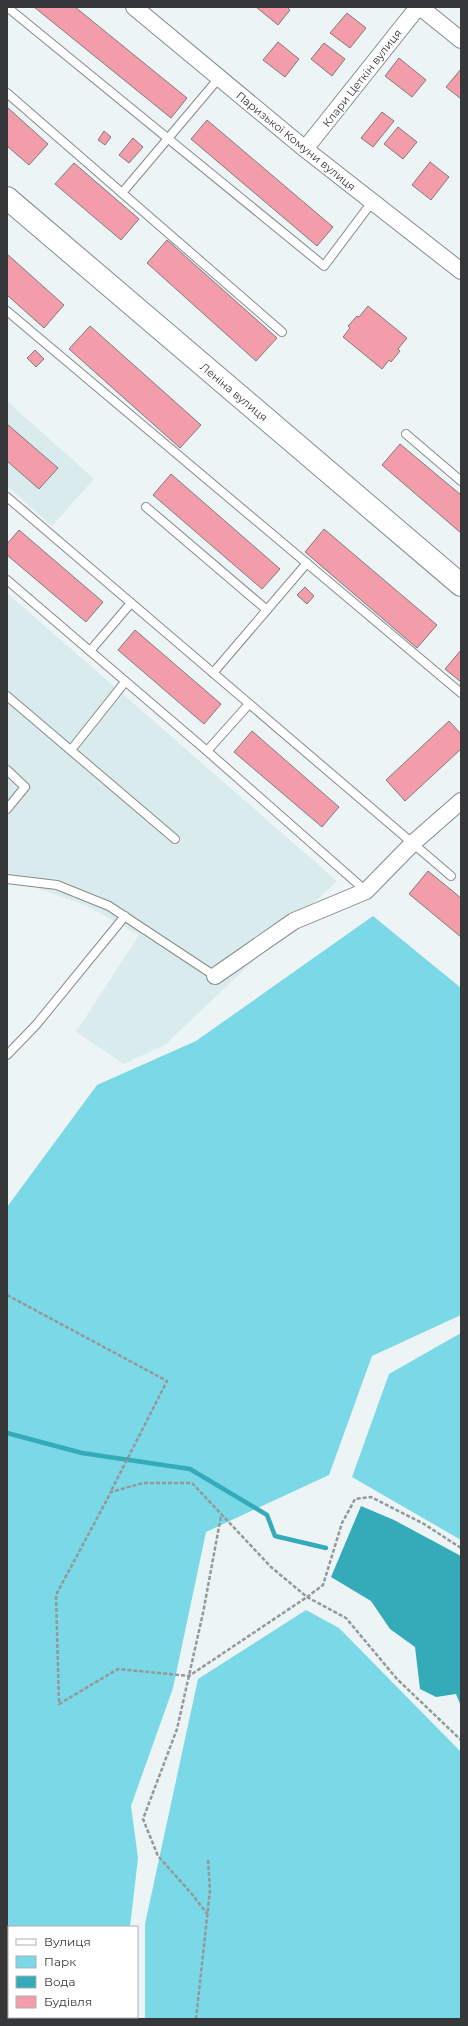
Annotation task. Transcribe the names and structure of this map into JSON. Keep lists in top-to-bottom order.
{
  "streets": {
    "main road": ["Леніна вулиця"],
    "street": ["Клари Цеткін вулиця", "Паризької Комуни вулиця"]
  },
  "crossings": [
    ["Клари Цеткін вулиця", "Паризької Комуни вулиця"]
  ],
  "legend": [
    "Вулиця",
    "Парк",
    "Вода",
    "Будівля"
  ]
}
